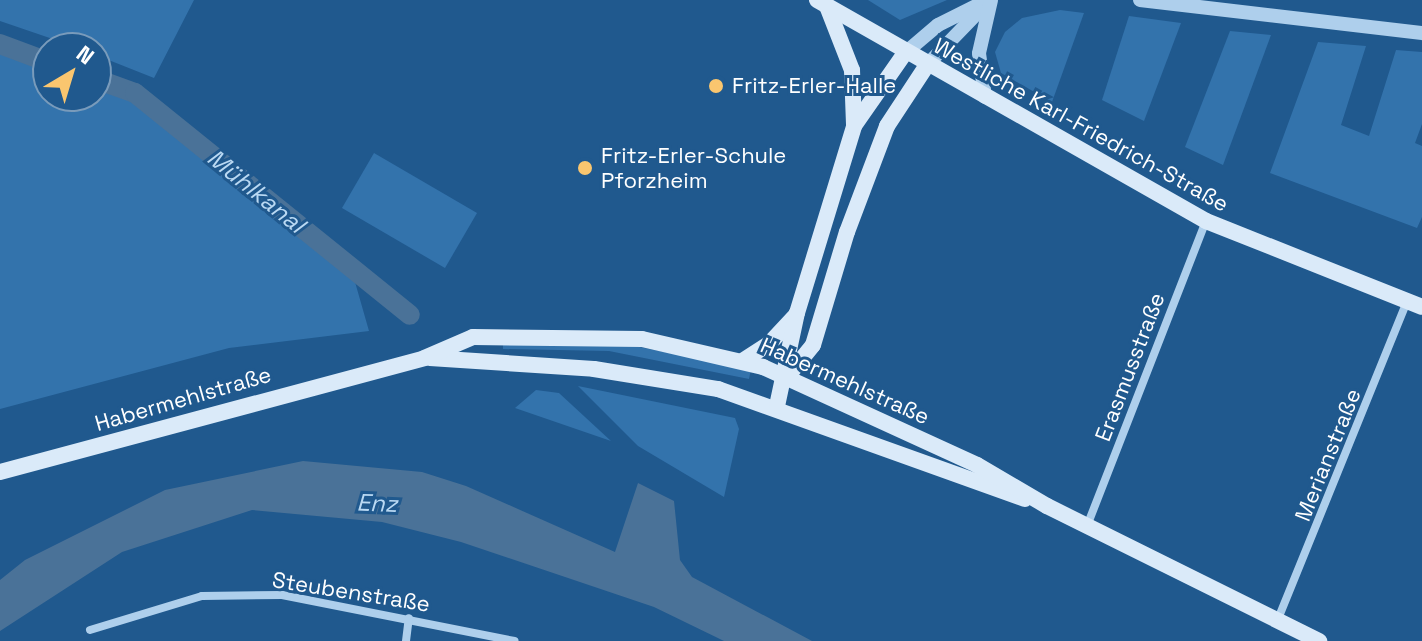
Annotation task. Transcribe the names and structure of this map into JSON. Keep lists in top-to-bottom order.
{
  "streets": {
    "main road": ["Westliche Karl-Friedrich-Straße", "Habermehlstraße"],
    "street": ["Erasmusstraße", "Merianstraße", "Steubenstraße"]
  },
  "crossings": [
    ["Westliche Karl-Friedrich-Straße", "Erasmusstraße"],
    ["Westliche Karl-Friedrich-Straße", "Merianstraße"],
    ["Erasmusstraße", "Habermehlstraße"],
    ["Habermehlstraße", "Merianstraße"]
  ],
  "water": ["Mühlkanal", "Enz"],
  "places": ["Fritz-Erler-Halle", "Fritz-Erler-Schule Pforzheim"],
  "north": "top right"
}
